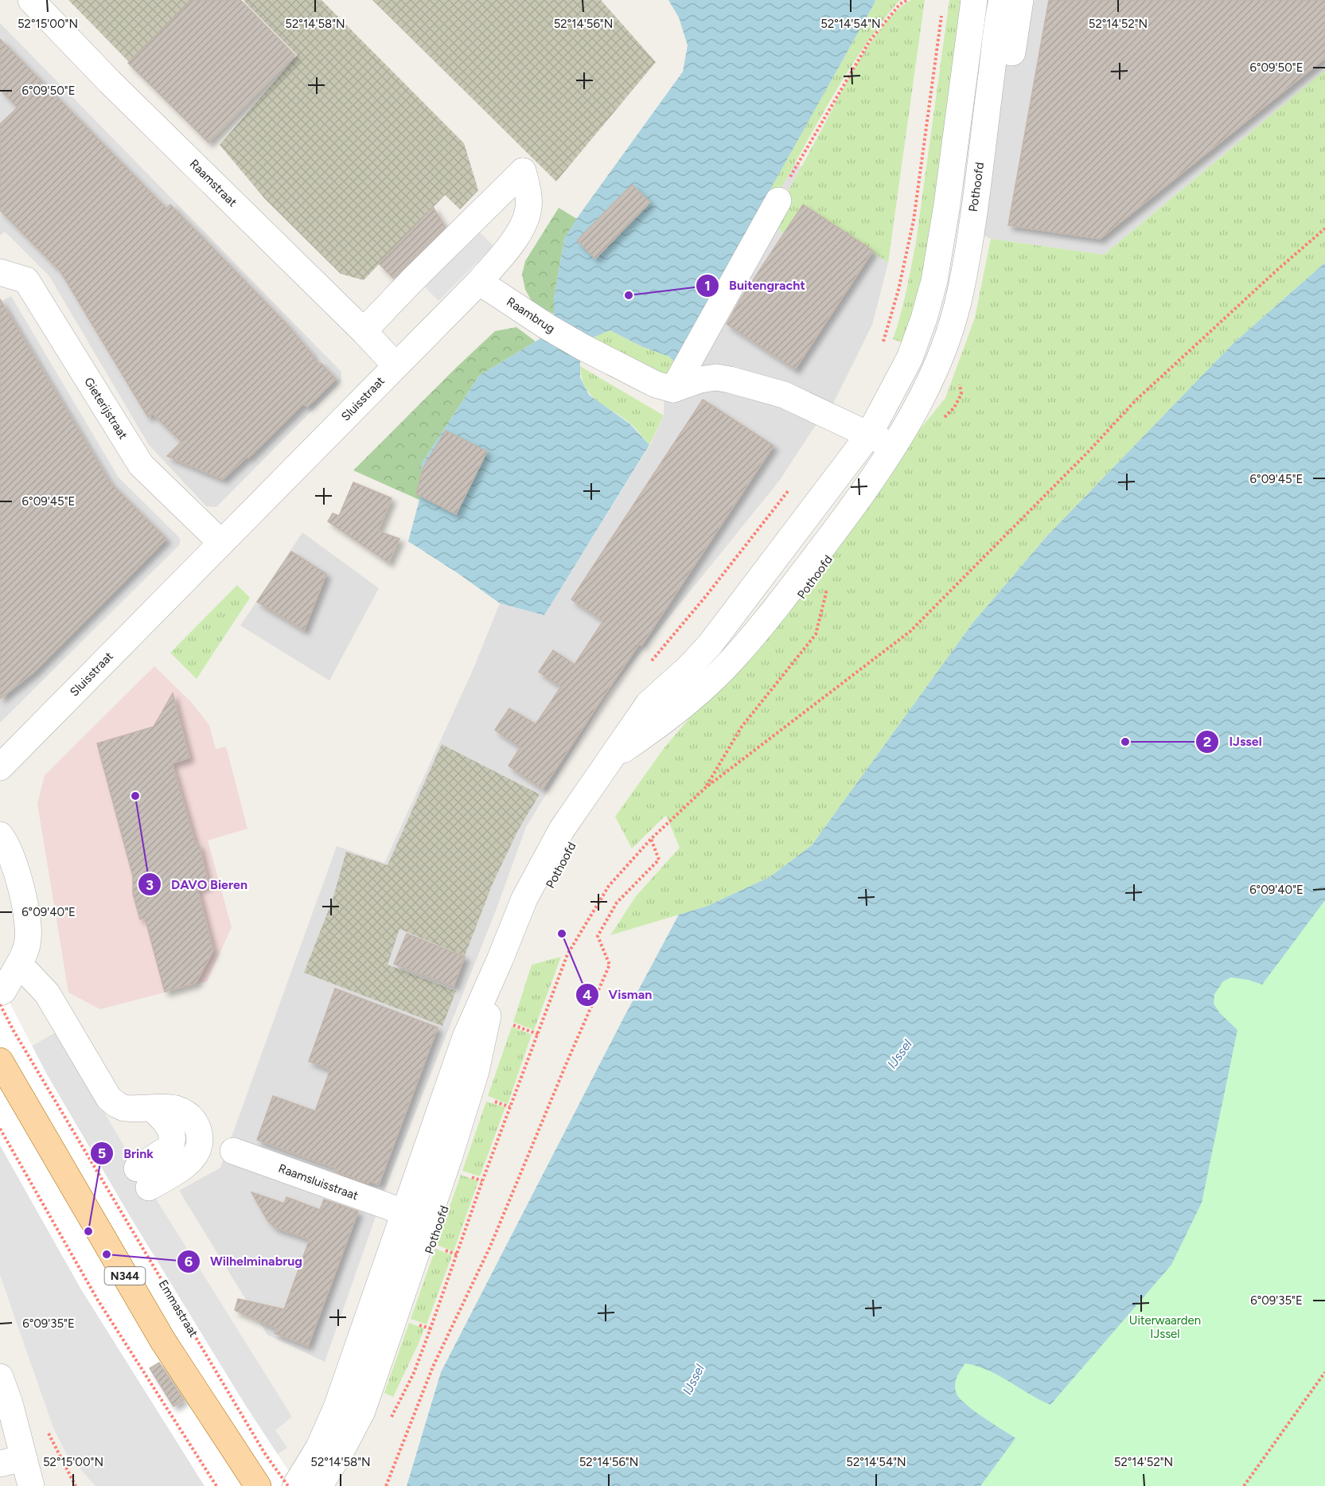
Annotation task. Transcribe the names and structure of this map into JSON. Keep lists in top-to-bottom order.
{
  "streets": {
    "main road": ["N344"],
    "street": [
      "Raamstraat",
      "Pothoofd",
      "Raambrug",
      "Sluisstraat",
      "Gieterijstraat",
      "Raamsluisstraat"
    ],
    "path": ["Emmastraat"]
  },
  "crossings": [
    ["Raamstraat", "Sluisstraat"],
    ["Pothoofd", "Raamsluisstraat"],
    ["Pothoofd", "Emmastraat"],
    ["Raambrug", "Sluisstraat"],
    ["Sluisstraat", "Gieterijstraat"]
  ],
  "water": ["IJssel"],
  "parks": ["Uiterwaarden IJssel"],
  "places": [
    "Buitengracht",
    "IJssel",
    "DAVO Bieren",
    "Visman",
    "Brink",
    "Wilhelminabrug"
  ],
  "coordinates": [
    "52°15'00\"N",
    "52°14'58\"N",
    "52°14'56\"N",
    "52°14'54\"N",
    "52°14'52\"N",
    "6°09'50\"E",
    "6°09'45\"E",
    "6°09'40\"E",
    "6°09'35\"E"
  ]
}
